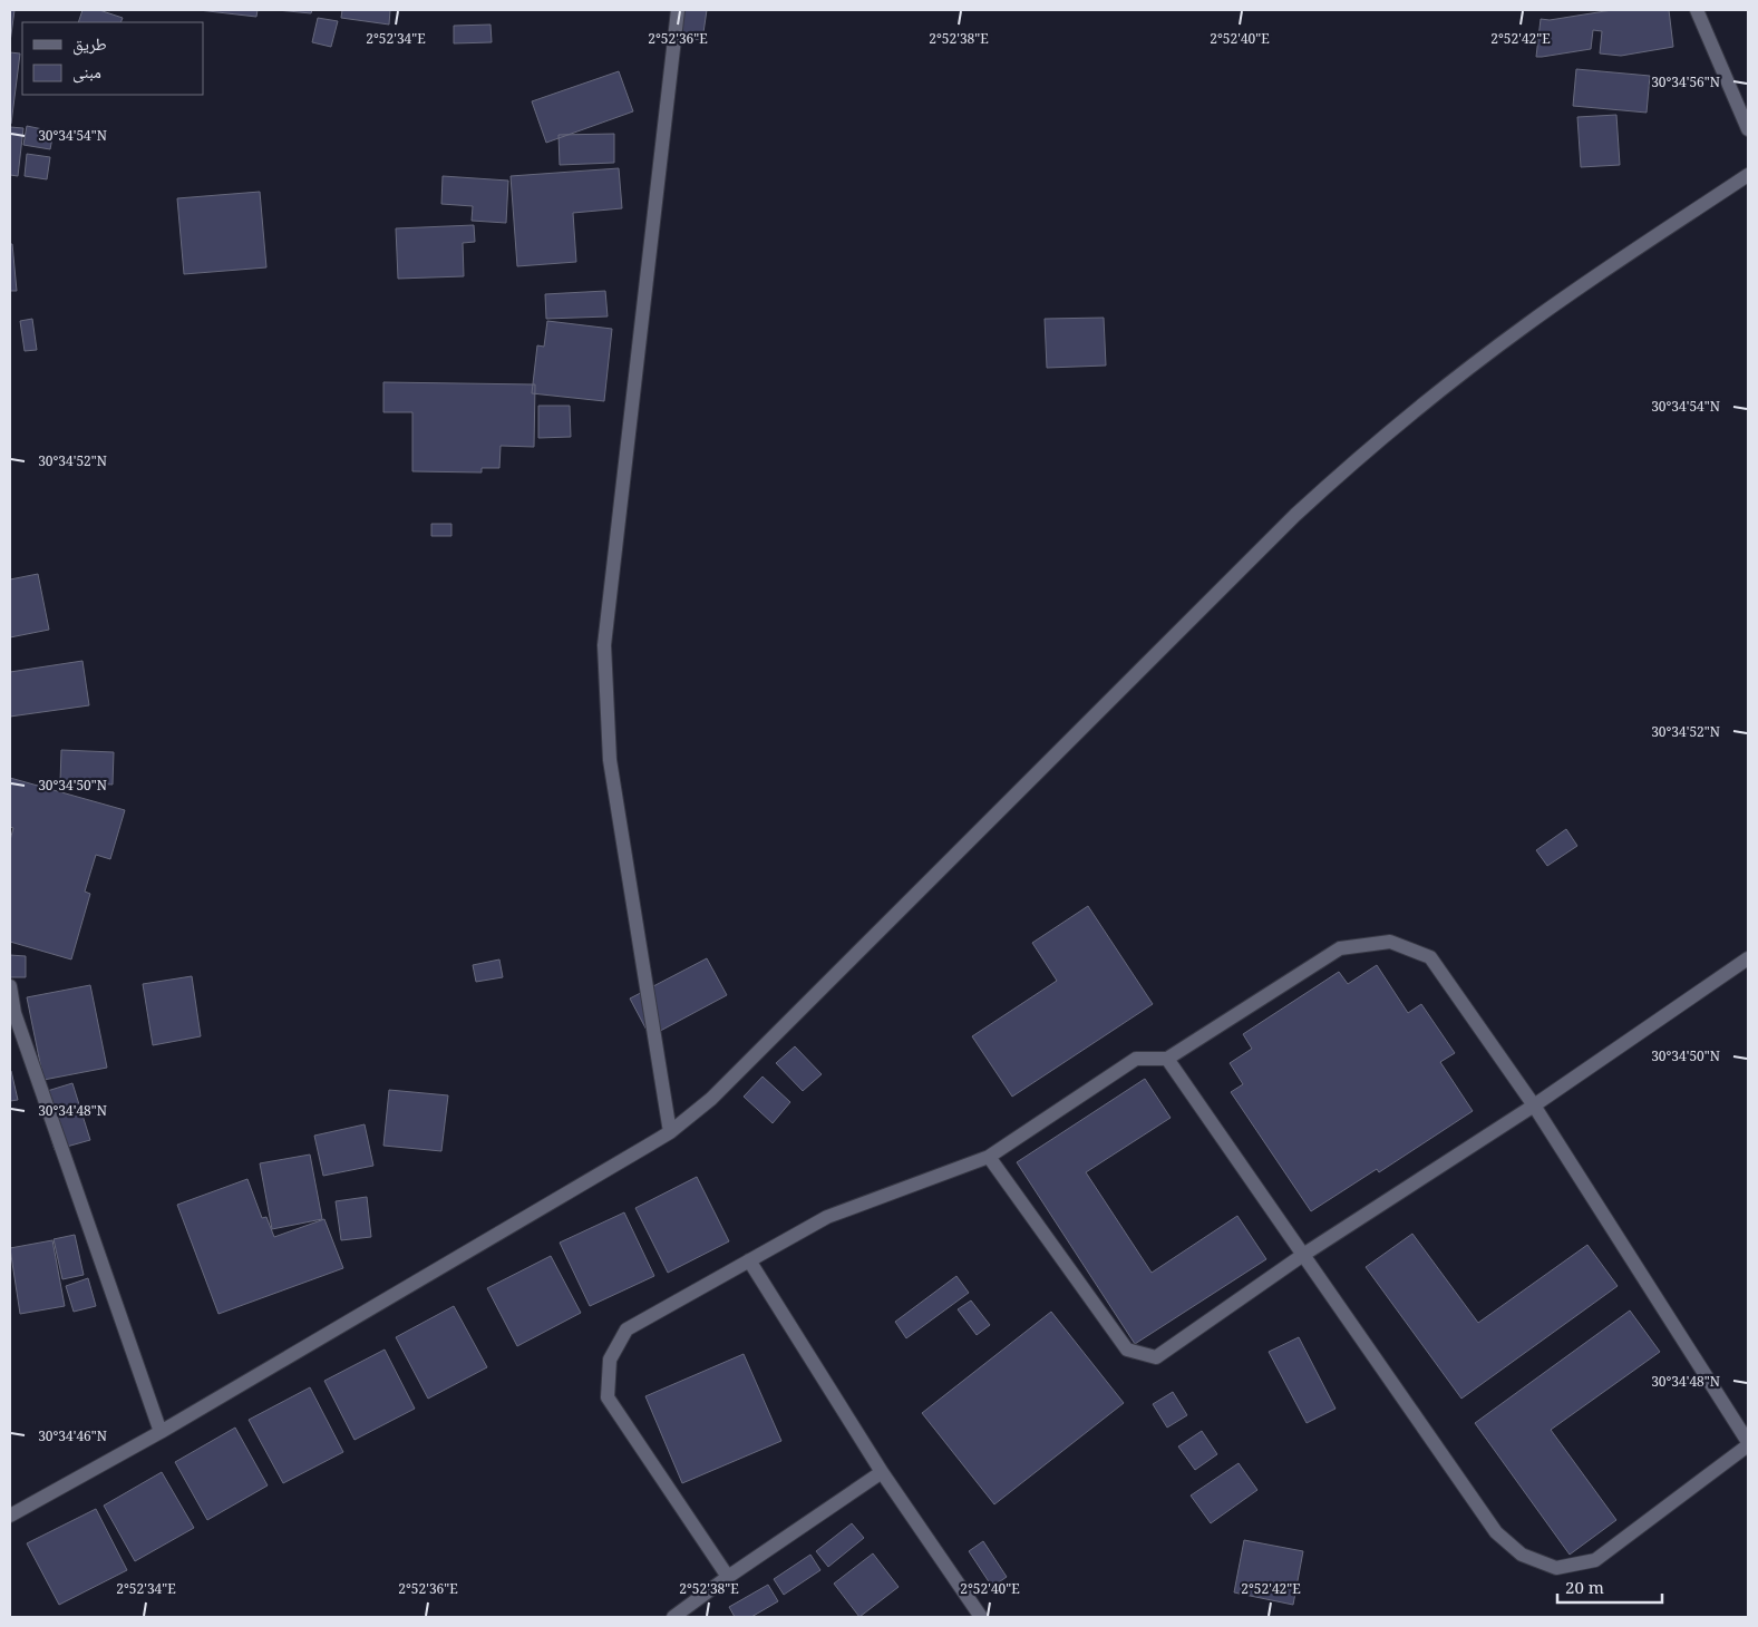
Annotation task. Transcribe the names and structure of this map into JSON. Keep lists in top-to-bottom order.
{
  "legend": ["طريق", "مبنى"],
  "scale_bar": "20 m",
  "coordinates": [
    "2°52'34\"E",
    "2°52'36\"E",
    "2°52'38\"E",
    "2°52'40\"E",
    "2°52'42\"E",
    "30°34'56\"N",
    "30°34'54\"N",
    "30°34'52\"N",
    "30°34'50\"N",
    "30°34'48\"N",
    "30°34'46\"N"
  ]
}
